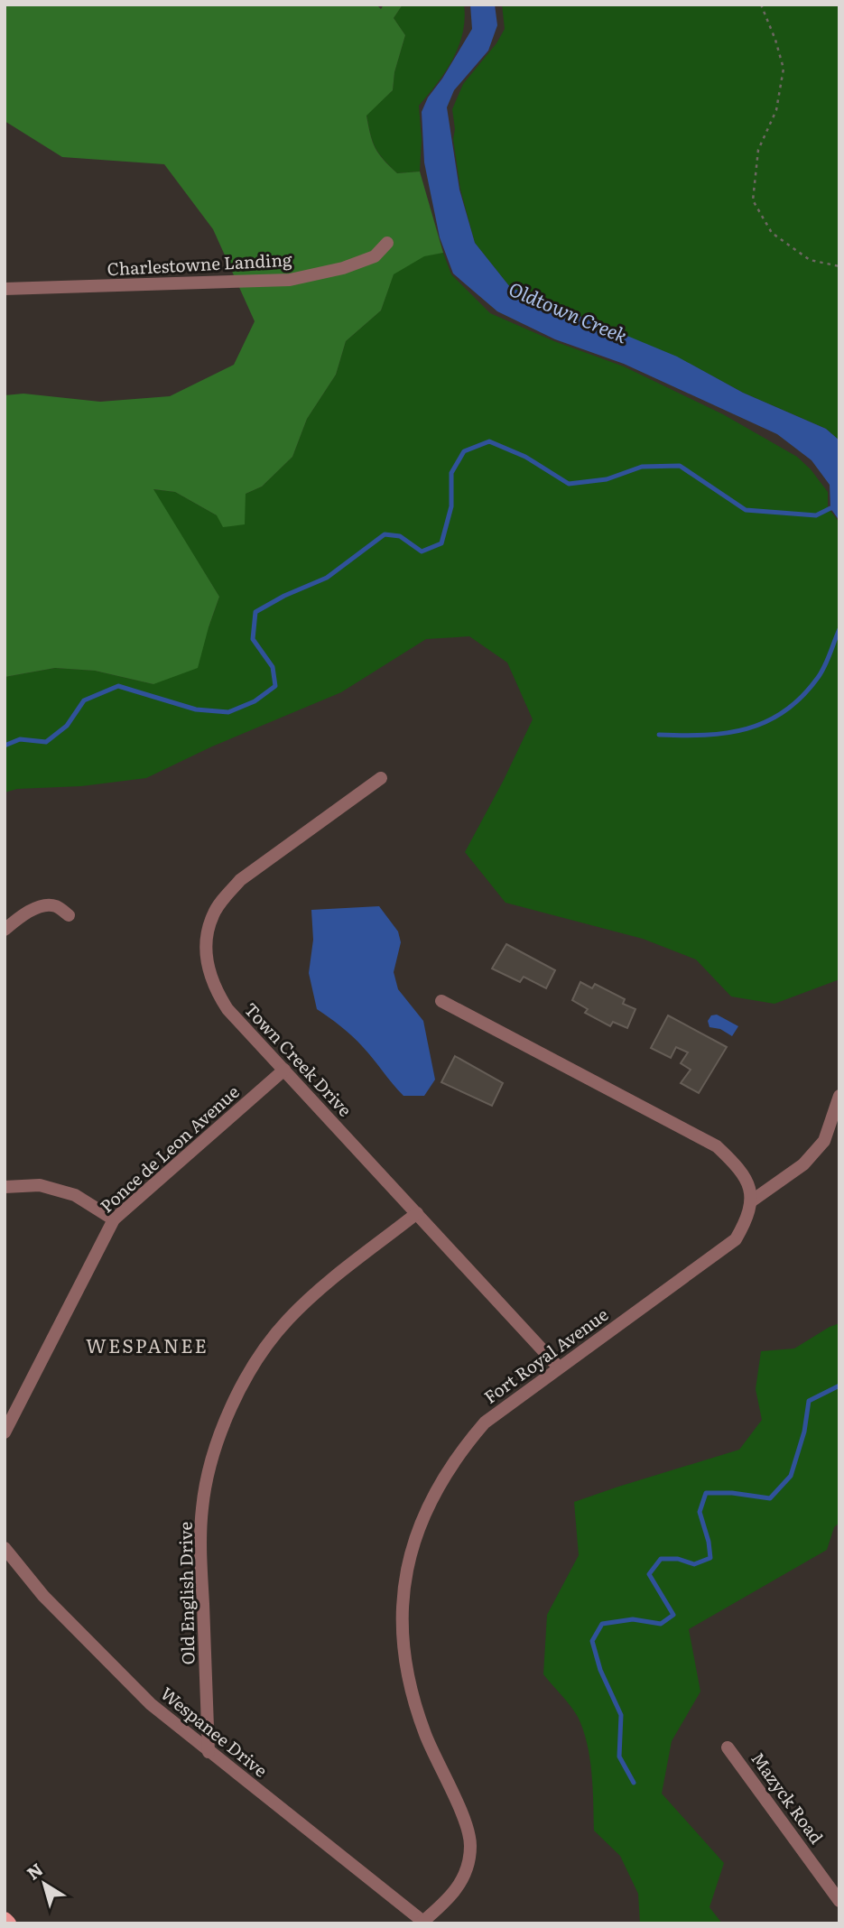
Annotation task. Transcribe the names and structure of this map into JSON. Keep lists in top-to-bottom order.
{
  "streets": {
    "street": [
      "Charlestowne Landing",
      "Town Creek Drive",
      "Ponce de Leon Avenue",
      "Fort Royal Avenue",
      "Old English Drive",
      "Wespanee Drive",
      "Mazyck Road"
    ]
  },
  "crossings": [
    ["Town Creek Drive", "Ponce de Leon Avenue"],
    ["Town Creek Drive", "Fort Royal Avenue"],
    ["Town Creek Drive", "Old English Drive"],
    ["Fort Royal Avenue", "Wespanee Drive"],
    ["Old English Drive", "Wespanee Drive"]
  ],
  "districts": ["WESPANEE"],
  "water": ["Oldtown Creek"],
  "north": "top left"
}
